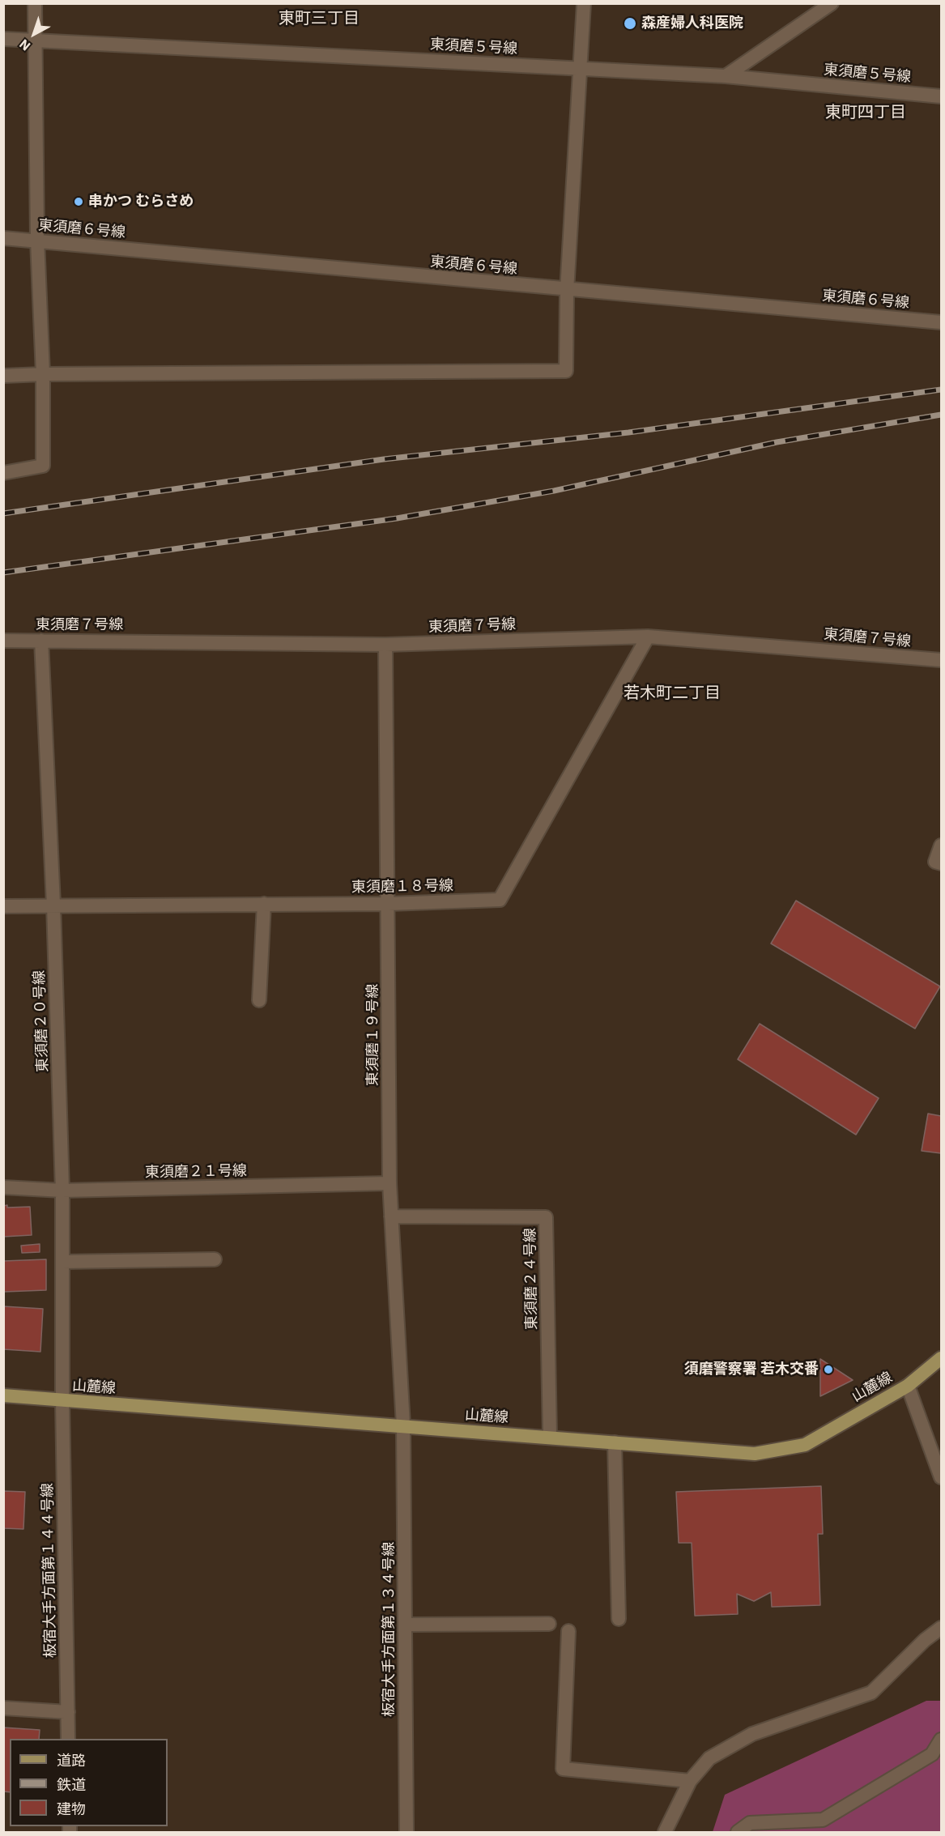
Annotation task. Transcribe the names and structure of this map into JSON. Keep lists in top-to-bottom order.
{
  "streets": {
    "main road": ["山麓線"],
    "street": [
      "東須磨５号線",
      "東須磨６号線",
      "東須磨７号線",
      "東須磨１８号線",
      "東須磨２０号線",
      "東須磨１９号線",
      "東須磨２１号線",
      "東須磨２４号線",
      "板宿大手方面第１４４号線",
      "板宿大手方面第１３４号線"
    ]
  },
  "crossings": [
    ["東須磨７号線", "東須磨１８号線"],
    ["東須磨７号線", "東須磨２０号線"],
    ["東須磨７号線", "東須磨１９号線"],
    ["東須磨１８号線", "東須磨２０号線"],
    ["東須磨１８号線", "東須磨１９号線"],
    ["東須磨２０号線", "東須磨２１号線"],
    ["東須磨２０号線", "山麓線"],
    ["東須磨２０号線", "板宿大手方面第１４４号線"],
    ["東須磨１９号線", "東須磨２１号線"],
    ["東須磨１９号線", "東須磨２４号線"],
    ["東須磨１９号線", "山麓線"],
    ["東須磨１９号線", "板宿大手方面第１３４号線"],
    ["東須磨２４号線", "山麓線"],
    ["山麓線", "板宿大手方面第１４４号線"],
    ["山麓線", "板宿大手方面第１３４号線"]
  ],
  "districts": ["東町三丁目", "東町四丁目", "若木町二丁目"],
  "places": ["森産婦人科医院", "串かつ むらさめ", "須磨警察署 若木交番"],
  "legend": ["道路", "鉄道", "建物"],
  "north": "bottom left"
}
